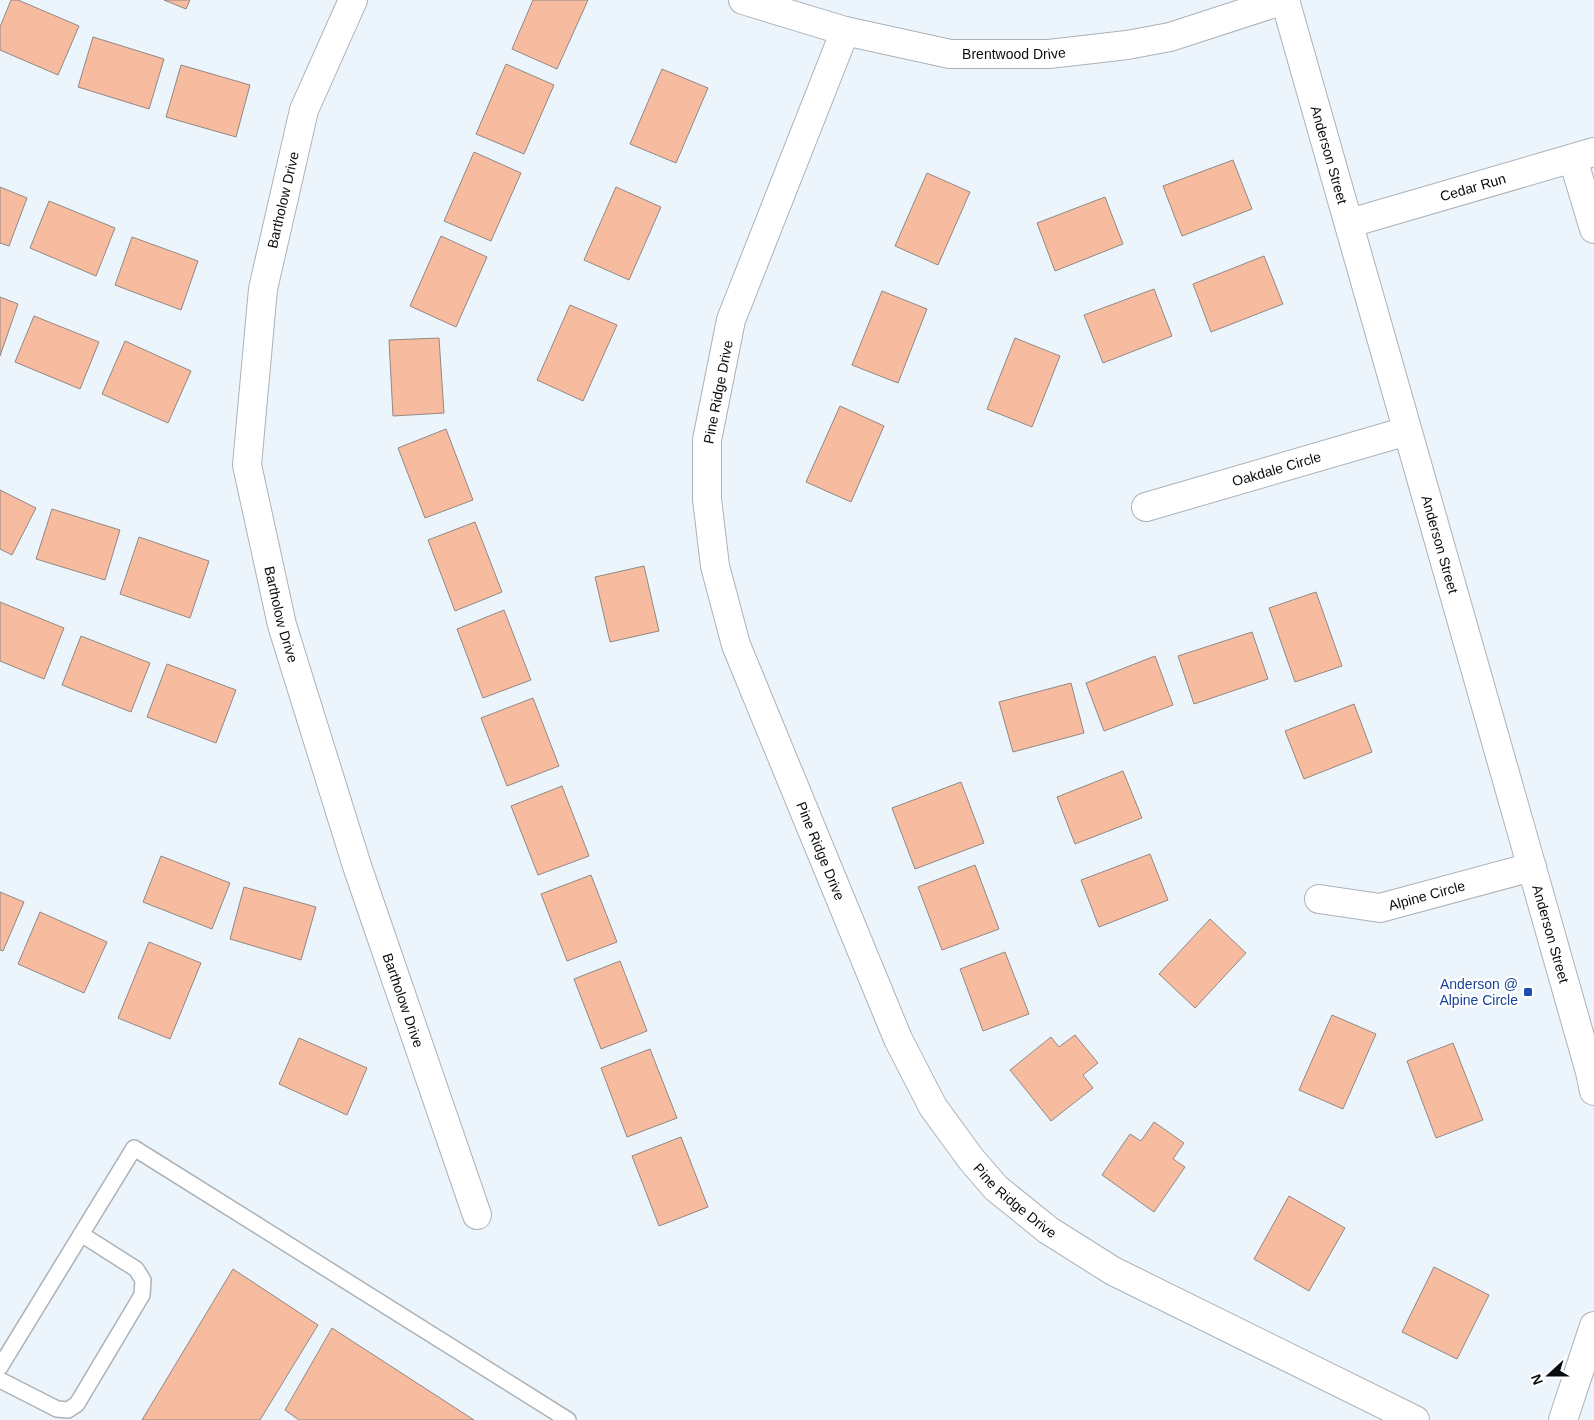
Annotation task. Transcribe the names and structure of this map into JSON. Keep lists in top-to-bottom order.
{
  "streets": {
    "street": [
      "Brentwood Drive",
      "Anderson Street",
      "Cedar Run",
      "Bartholow Drive",
      "Pine Ridge Drive",
      "Oakdale Circle",
      "Alpine Circle"
    ]
  },
  "crossings": [
    ["Brentwood Drive", "Anderson Street"],
    ["Brentwood Drive", "Pine Ridge Drive"],
    ["Anderson Street", "Cedar Run"],
    ["Anderson Street", "Oakdale Circle"],
    ["Anderson Street", "Alpine Circle"]
  ],
  "places": {
    "transit": ["Anderson @ Alpine Circle"]
  },
  "north": "left"
}
